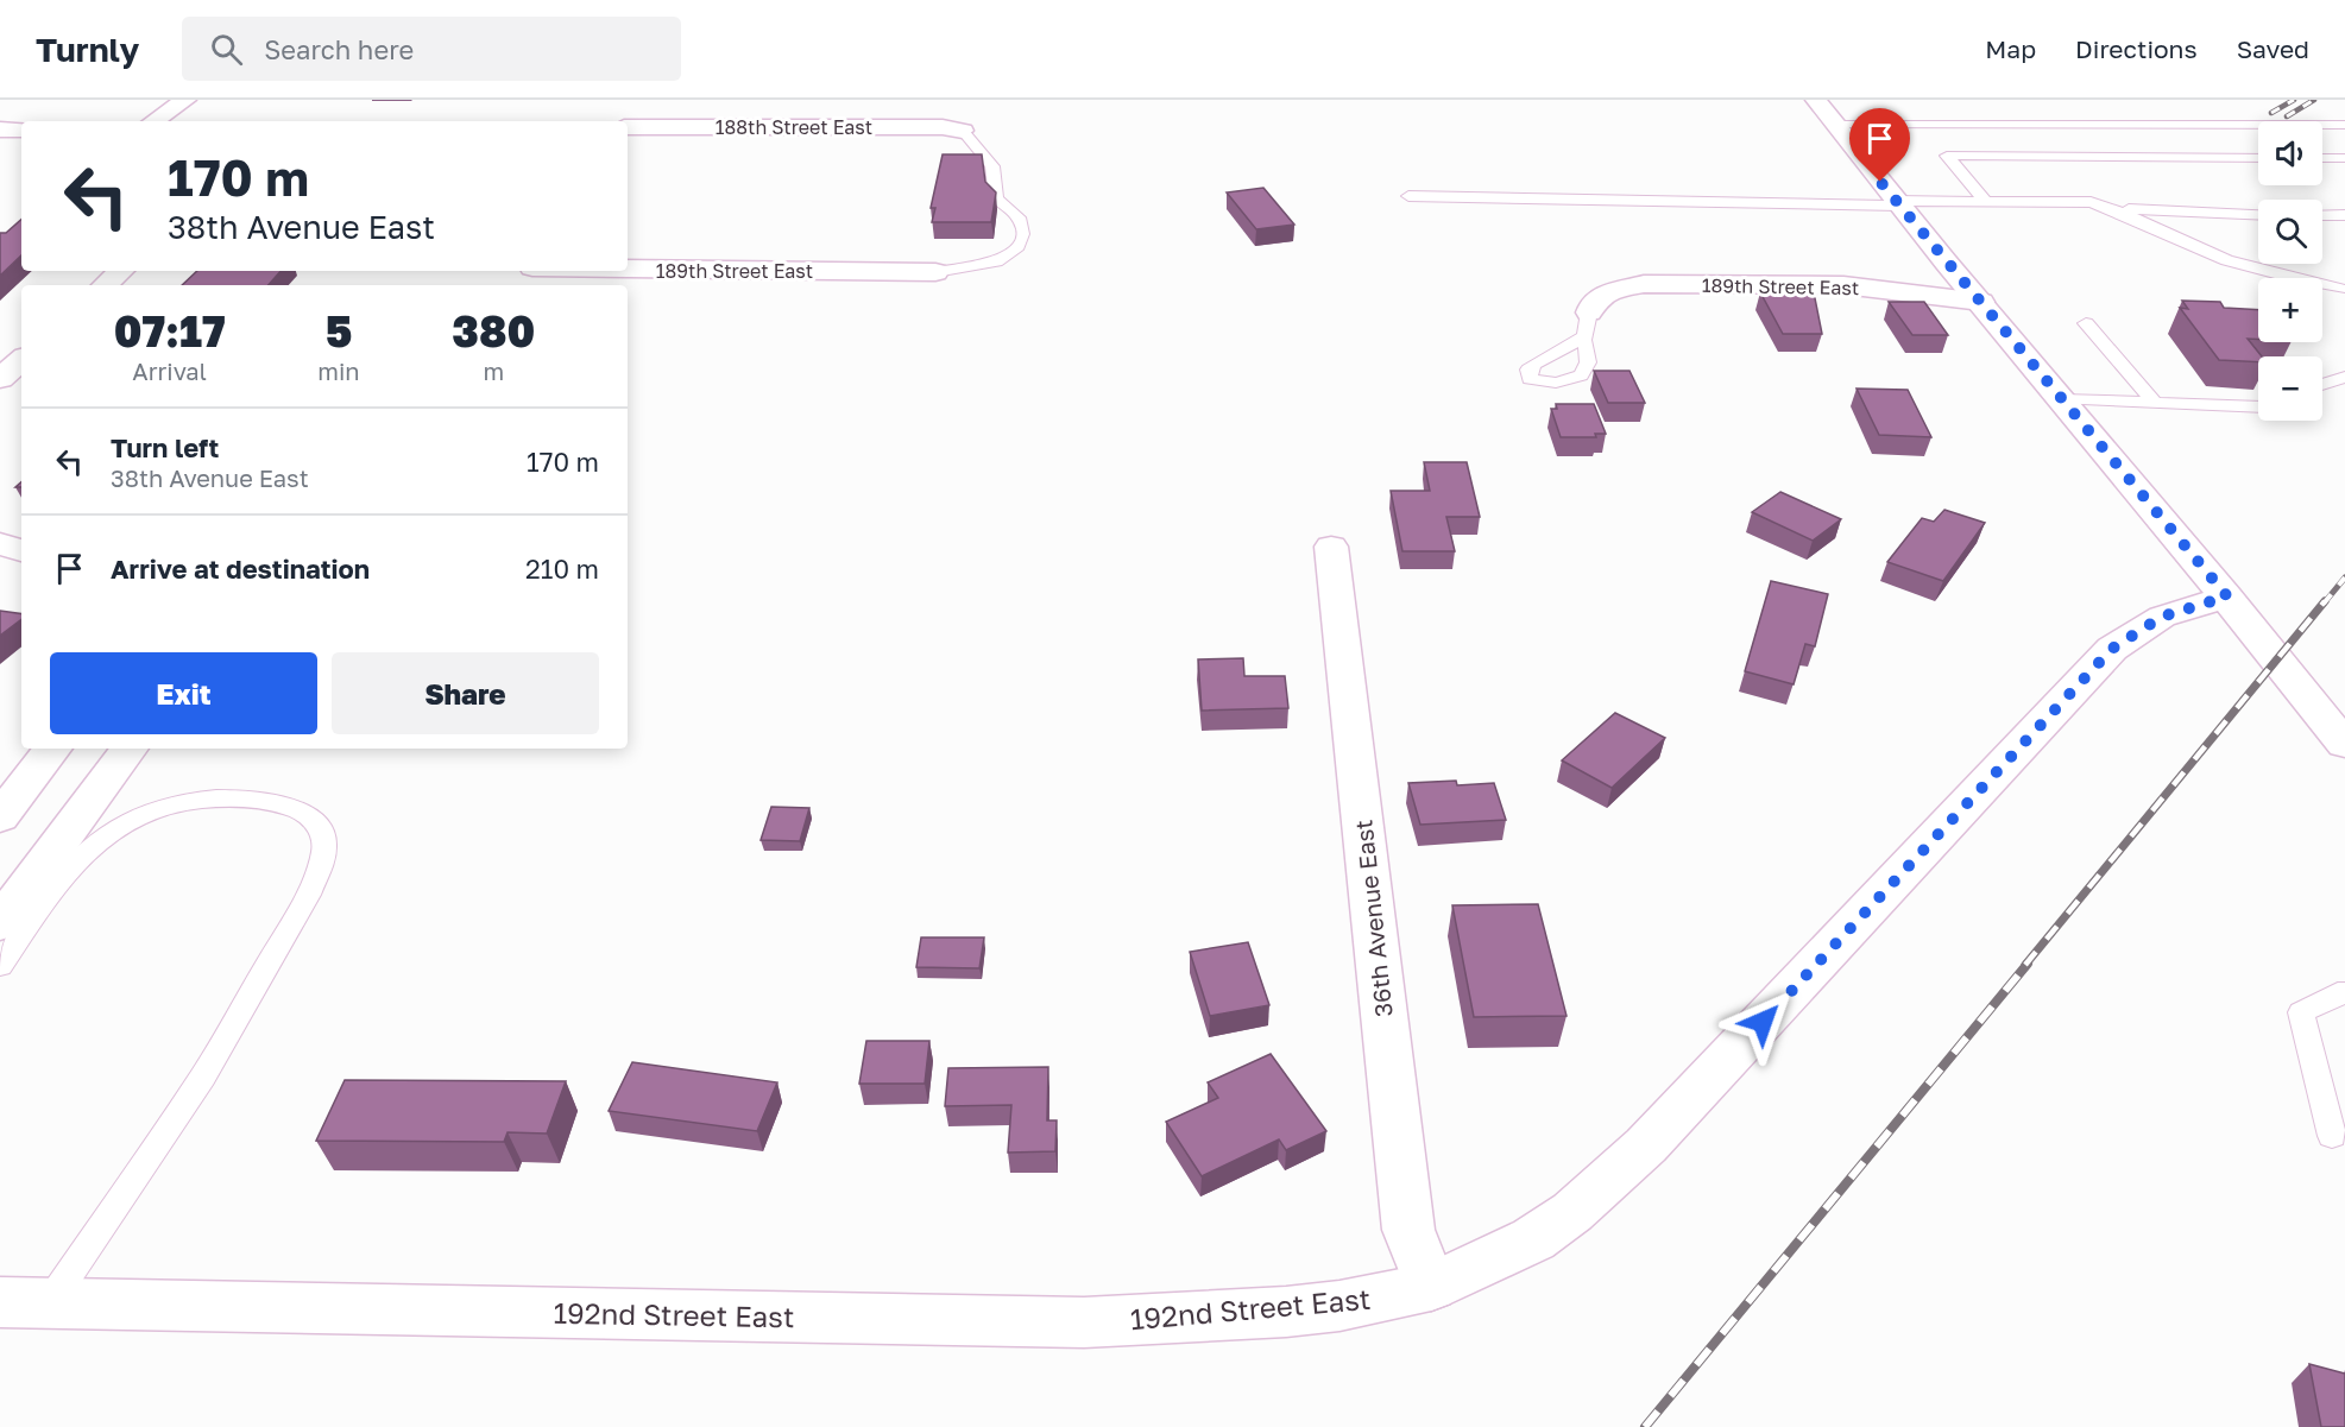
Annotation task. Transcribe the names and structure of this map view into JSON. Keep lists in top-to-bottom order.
{
  "streets": {
    "street": [
      "188th Street East",
      "189th Street East",
      "36th Avenue East",
      "192nd Street East"
    ]
  },
  "crossings": [
    ["36th Avenue East", "192nd Street East"]
  ],
  "page": {
    "header": "Turnly",
    "search": "Search here",
    "nav": ["Map", "Directions", "Saved"],
    "map_buttons": ["+", "−"],
    "turn": ["170 m", "38th Avenue East"],
    "eta": [
      "07:17",
      "Arrival",
      "5",
      "min",
      "380",
      "m"
    ],
    "list": [
      {
        "name": "Turn left",
        "note": "38th Avenue East",
        "value": "170 m"
      },
      {
        "name": "Arrive at destination",
        "value": "210 m"
      }
    ],
    "buttons": ["Exit", "Share"]
  }
}
